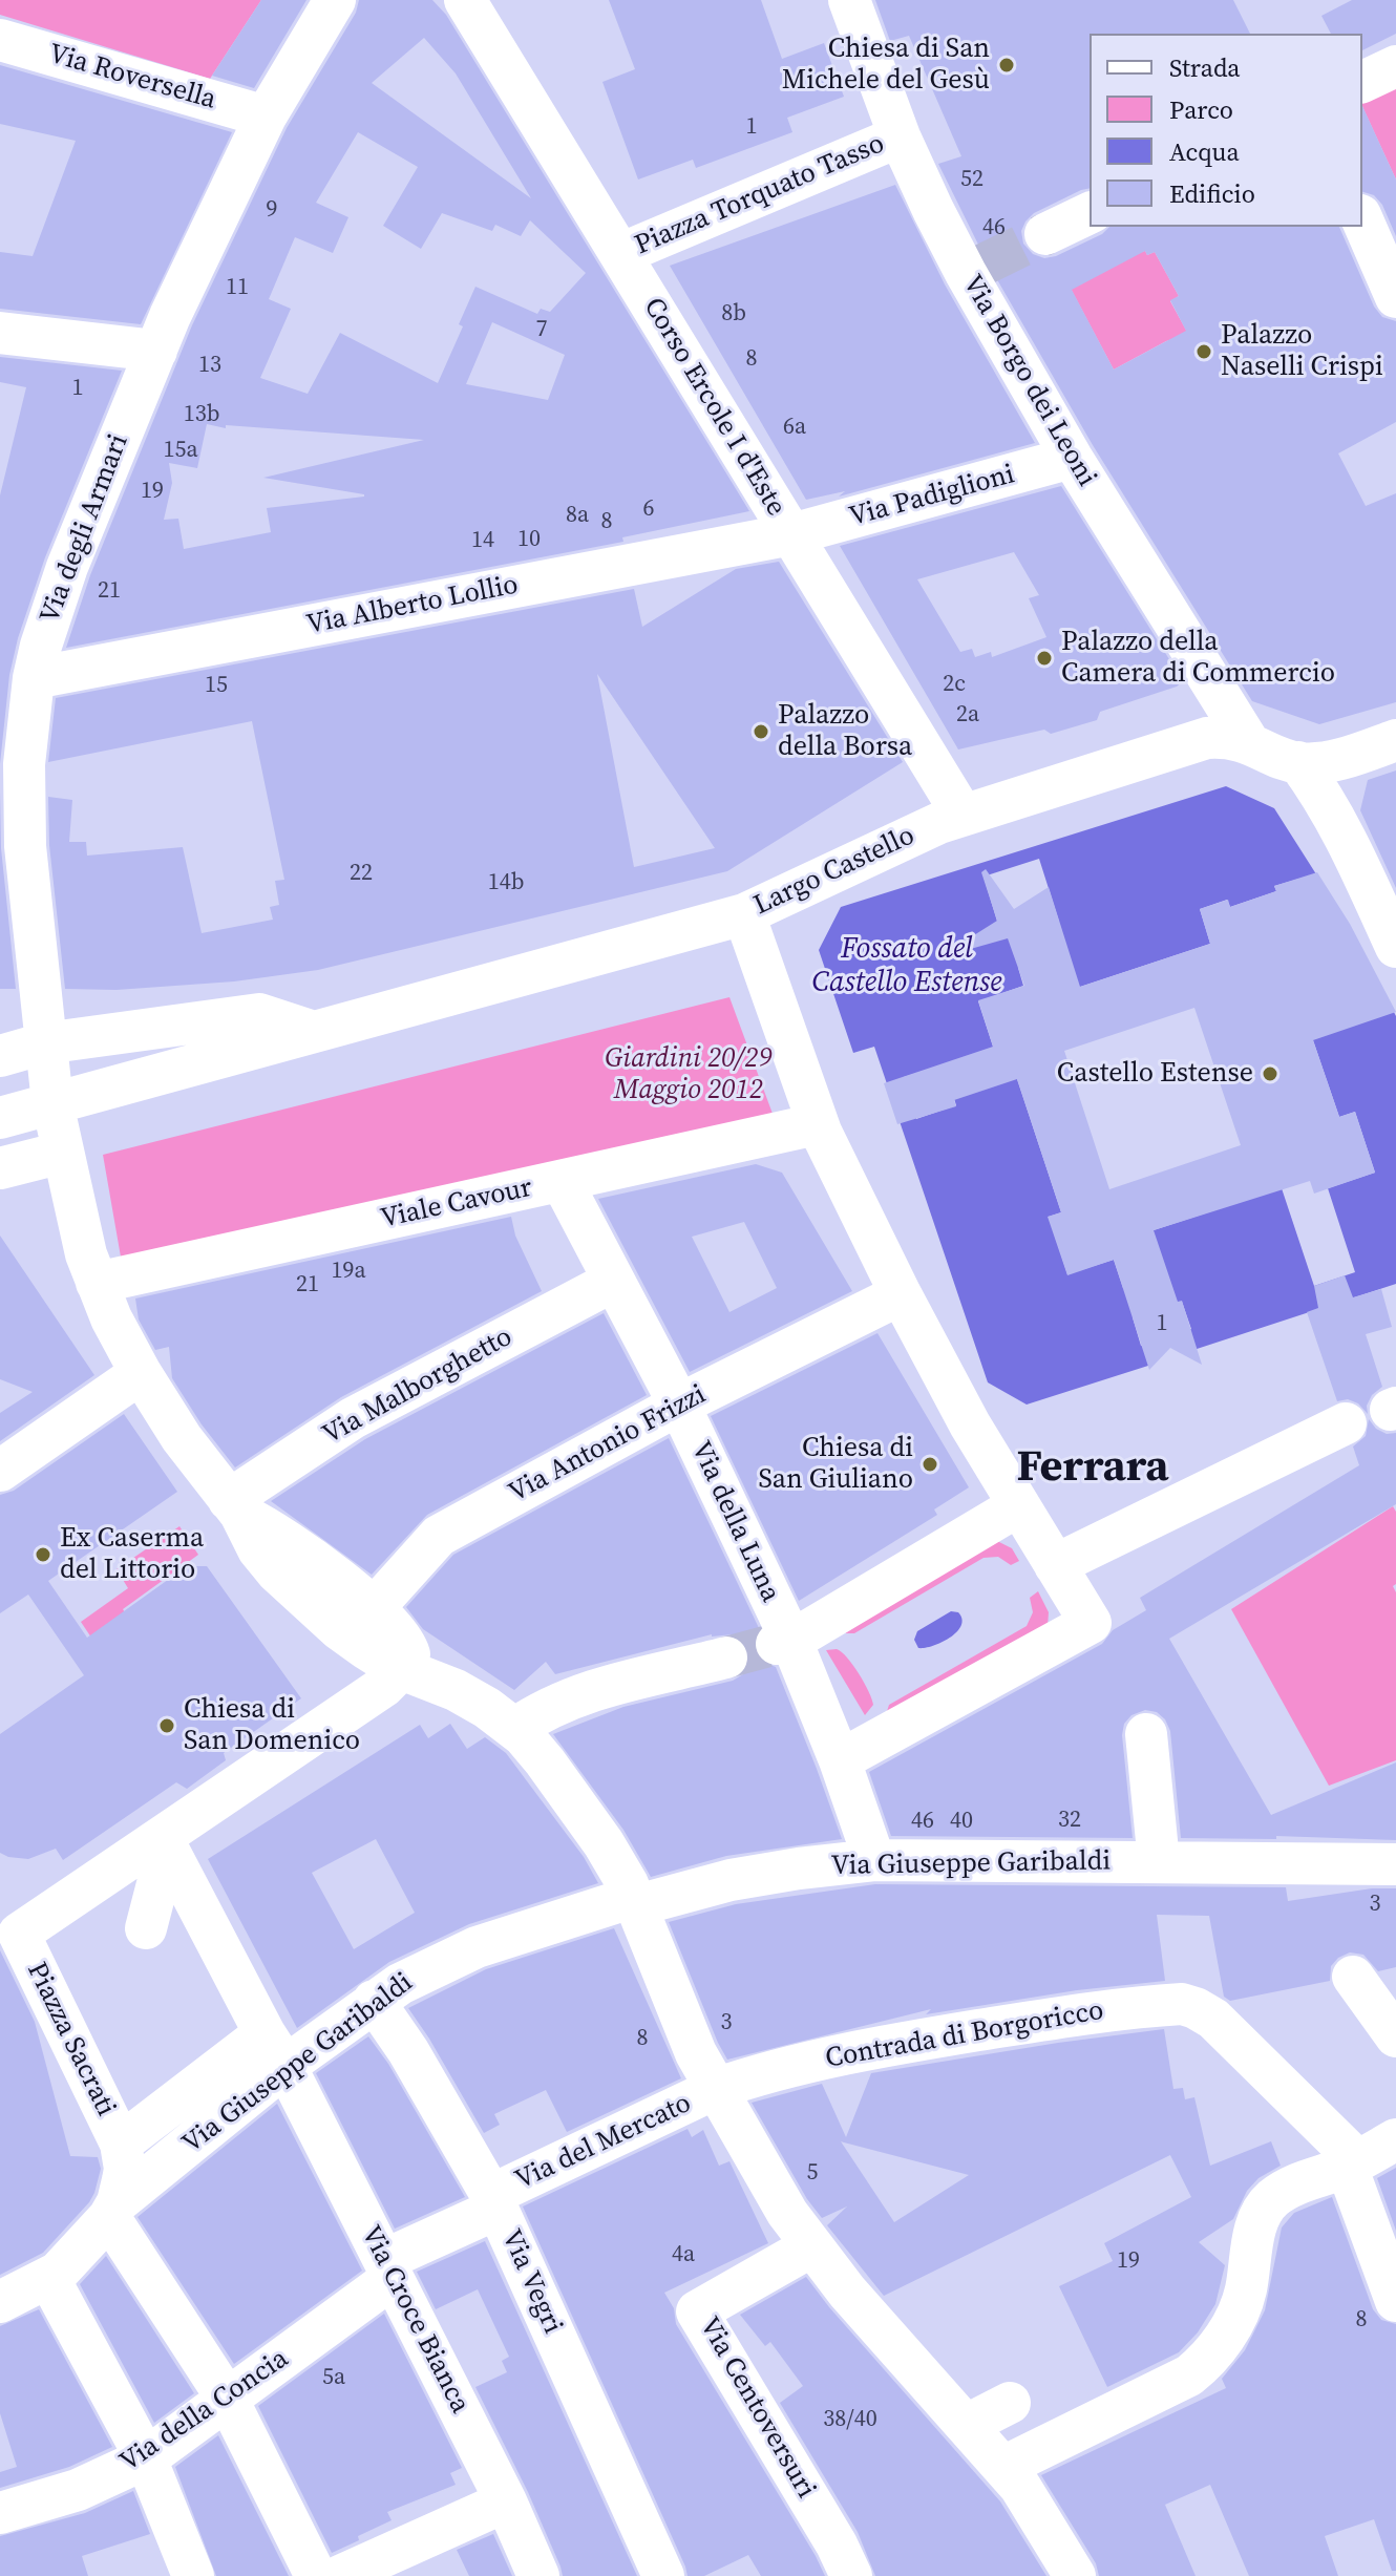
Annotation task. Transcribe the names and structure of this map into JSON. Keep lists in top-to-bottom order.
{
  "streets": {
    "street": [
      "Via Roversella",
      "Piazza Torquato Tasso",
      "Via Borgo dei Leoni",
      "Corso Ercole I d'Este",
      "Via Padiglioni",
      "Via degli Armari",
      "Via Alberto Lollio",
      "Largo Castello",
      "Viale Cavour",
      "Via Malborghetto",
      "Via Antonio Frizzi",
      "Via della Luna",
      "Via Giuseppe Garibaldi",
      "Contrada di Borgoricco",
      "Piazza Sacrati",
      "Via del Mercato",
      "Via Vegri",
      "Via Croce Bianca",
      "Via Centoversuri",
      "Via della Concia"
    ]
  },
  "crossings": [
    ["Via Roversella", "Via degli Armari"],
    ["Piazza Torquato Tasso", "Via Borgo dei Leoni"],
    ["Piazza Torquato Tasso", "Corso Ercole I d'Este"],
    ["Via Borgo dei Leoni", "Via Padiglioni"],
    ["Via Borgo dei Leoni", "Largo Castello"],
    ["Corso Ercole I d'Este", "Via Padiglioni"],
    ["Corso Ercole I d'Este", "Via Alberto Lollio"],
    ["Corso Ercole I d'Este", "Largo Castello"],
    ["Via Padiglioni", "Via Alberto Lollio"],
    ["Via degli Armari", "Via Alberto Lollio"],
    ["Via degli Armari", "Viale Cavour"],
    ["Via degli Armari", "Via Malborghetto"],
    ["Largo Castello", "Viale Cavour"],
    ["Largo Castello", "Via Antonio Frizzi"],
    ["Largo Castello", "Via della Luna"],
    ["Viale Cavour", "Via della Luna"],
    ["Via Malborghetto", "Via della Luna"],
    ["Via Antonio Frizzi", "Via della Luna"],
    ["Via Giuseppe Garibaldi", "Piazza Sacrati"],
    ["Via Giuseppe Garibaldi", "Via Vegri"],
    ["Via Giuseppe Garibaldi", "Via Croce Bianca"],
    ["Contrada di Borgoricco", "Via del Mercato"],
    ["Piazza Sacrati", "Via Croce Bianca"],
    ["Via del Mercato", "Via Vegri"],
    ["Via del Mercato", "Via della Concia"],
    ["Via Vegri", "Via della Concia"],
    ["Via Croce Bianca", "Via della Concia"]
  ],
  "districts": ["Ferrara"],
  "water": ["Fossato del Castello Estense"],
  "parks": ["Giardini 20/29 Maggio 2012"],
  "places": [
    "Chiesa di San Michele del Gesù",
    "Palazzo Naselli Crispi",
    "Palazzo della Camera di Commercio",
    "Palazzo della Borsa",
    "Castello Estense",
    "Chiesa di San Giuliano",
    "Ex Caserma del Littorio",
    "Chiesa di San Domenico"
  ],
  "house_numbers": [
    "1",
    "52",
    "9",
    "46",
    "11",
    "8b",
    "7",
    "8",
    "13",
    "1",
    "13b",
    "6a",
    "15a",
    "19",
    "6",
    "8a",
    "8",
    "10",
    "14",
    "21",
    "2c",
    "15",
    "2a",
    "22",
    "14b",
    "19a",
    "21",
    "1",
    "32",
    "46",
    "40",
    "3",
    "3",
    "8",
    "5",
    "4a",
    "19",
    "8",
    "5a",
    "38/40"
  ],
  "legend": [
    "Strada",
    "Parco",
    "Acqua",
    "Edificio"
  ]
}
